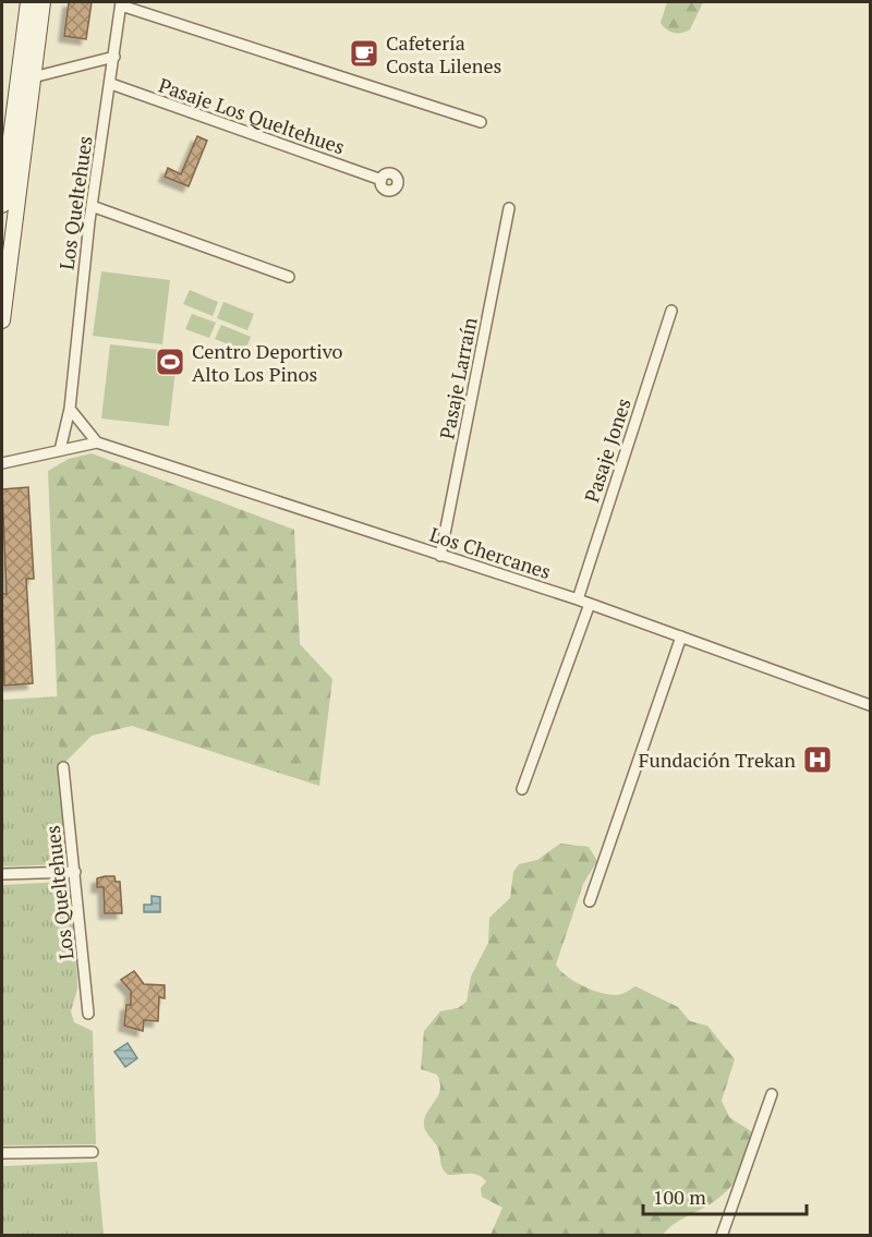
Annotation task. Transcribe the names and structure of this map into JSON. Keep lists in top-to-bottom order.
{
  "streets": {
    "street": [
      "Pasaje Los Queltehues",
      "Los Queltehues",
      "Pasaje Larraín",
      "Pasaje Jones",
      "Los Chercanes"
    ]
  },
  "crossings": [
    ["Pasaje Los Queltehues", "Los Queltehues"],
    ["Pasaje Larraín", "Los Chercanes"],
    ["Pasaje Jones", "Los Chercanes"]
  ],
  "places": {
    "cafe": ["Cafetería Costa Lilenes"],
    "sports": ["Centro Deportivo Alto Los Pinos"],
    "hospital": ["Fundación Trekan"]
  },
  "scale_bar": "100 m"
}
